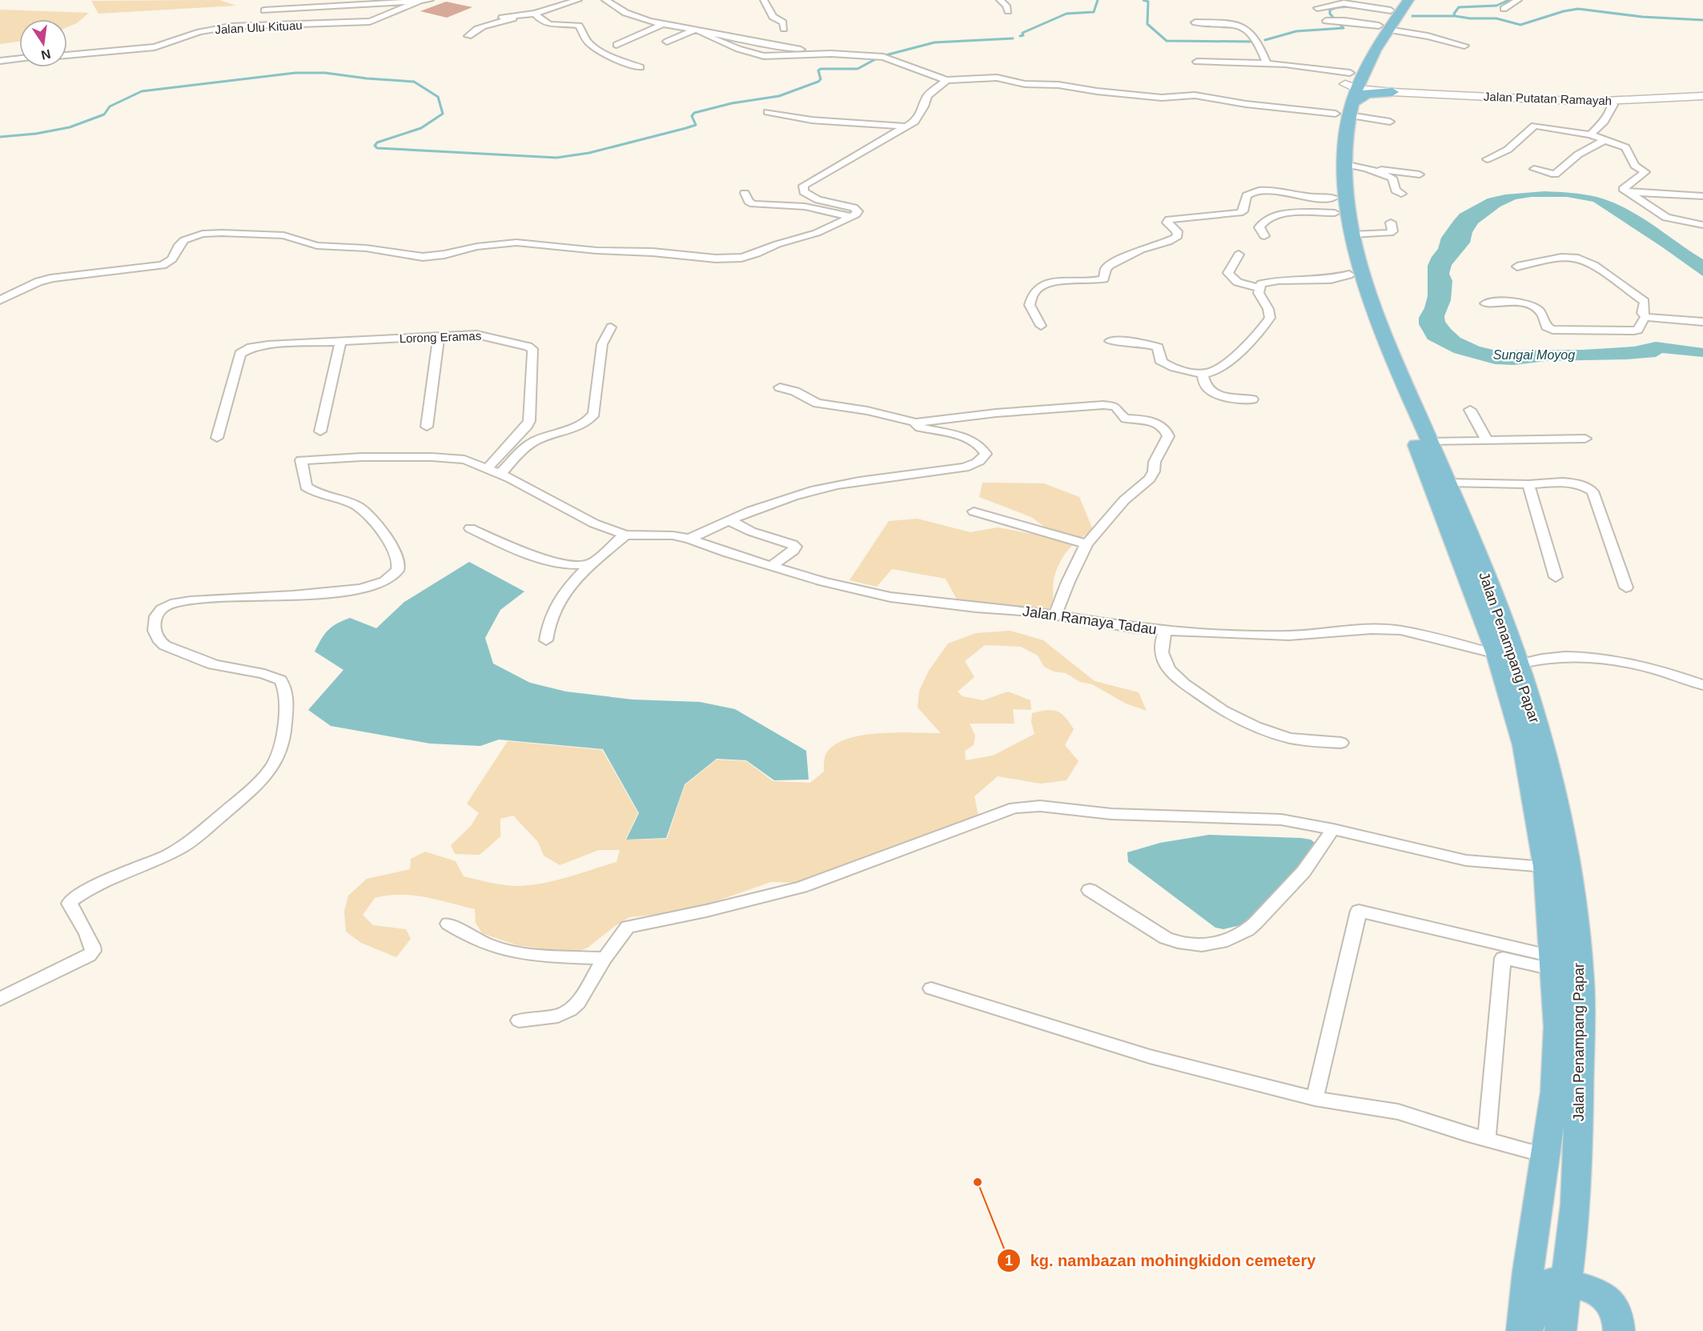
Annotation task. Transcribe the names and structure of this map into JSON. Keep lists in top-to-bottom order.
{
  "streets": {
    "main road": ["Jalan Putatan Ramayah", "Jalan Penampang Papar"],
    "street": ["Jalan Ulu Kituau", "Lorong Eramas", "Jalan Ramaya Tadau"]
  },
  "crossings": [
    ["Jalan Ramaya Tadau", "Jalan Penampang Papar"]
  ],
  "water": ["Sungai Moyog"],
  "places": ["kg. nambazan mohingkidon cemetery"],
  "north": "bottom"
}
